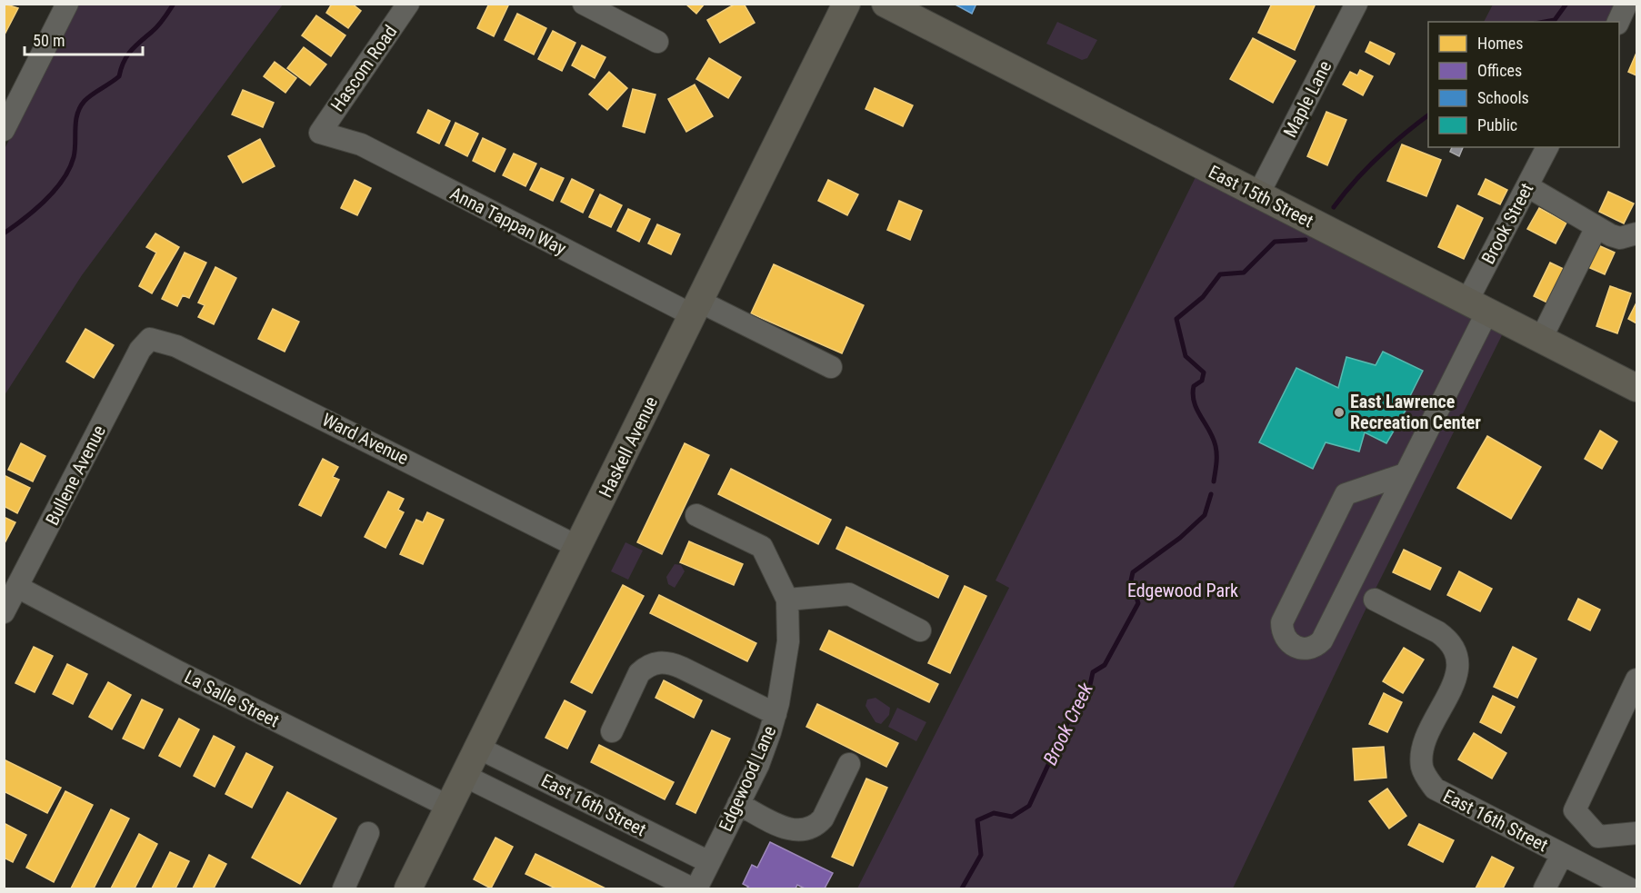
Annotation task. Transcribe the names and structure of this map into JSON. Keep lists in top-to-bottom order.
{
  "streets": {
    "main road": ["East 15th Street", "Haskell Avenue"],
    "street": [
      "Hascom Road",
      "Maple Lane",
      "Anna Tappan Way",
      "Brook Street",
      "Ward Avenue",
      "Bullene Avenue",
      "La Salle Street",
      "Edgewood Lane",
      "East 16th Street"
    ]
  },
  "crossings": [
    ["Hascom Road", "Anna Tappan Way"],
    ["Maple Lane", "East 15th Street"],
    ["East 15th Street", "Brook Street"],
    ["Anna Tappan Way", "Haskell Avenue"],
    ["Ward Avenue", "Haskell Avenue"],
    ["Ward Avenue", "Bullene Avenue"],
    ["Haskell Avenue", "La Salle Street"],
    ["Haskell Avenue", "East 16th Street"],
    ["Bullene Avenue", "La Salle Street"],
    ["Edgewood Lane", "East 16th Street"]
  ],
  "water": ["Brook Creek"],
  "parks": ["Edgewood Park"],
  "places": ["East Lawrence Recreation Center"],
  "legend": [
    "Homes",
    "Offices",
    "Schools",
    "Public"
  ],
  "scale_bar": "50 m"
}
